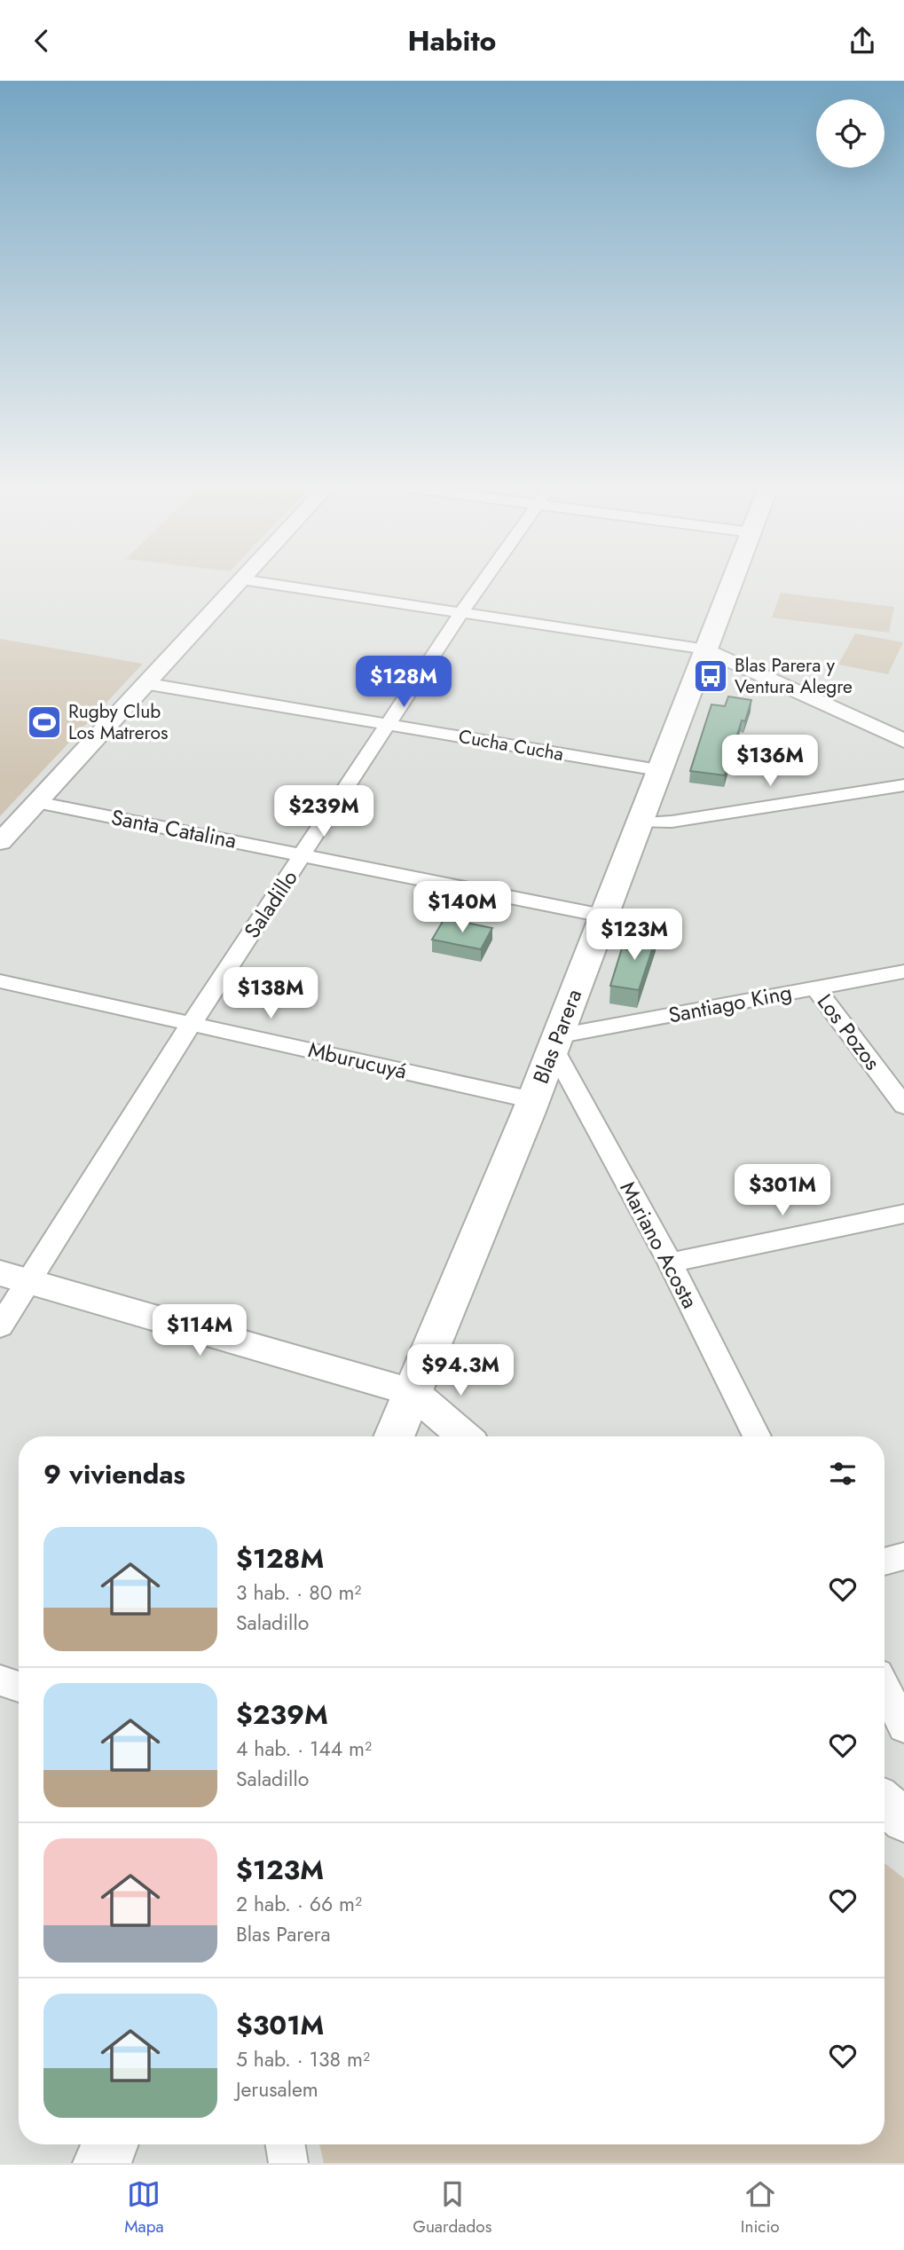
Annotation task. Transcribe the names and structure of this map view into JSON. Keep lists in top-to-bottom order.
{
  "streets": {
    "main road": ["Blas Parera"],
    "street": [
      "Cucha Cucha",
      "Santa Catalina",
      "Saladillo",
      "Santiago King",
      "Los Pozos",
      "Mburucuyá",
      "Mariano Acosta"
    ]
  },
  "crossings": [
    ["Cucha Cucha", "Saladillo"],
    ["Cucha Cucha", "Blas Parera"],
    ["Santa Catalina", "Saladillo"],
    ["Santa Catalina", "Blas Parera"],
    ["Saladillo", "Mburucuyá"],
    ["Santiago King", "Los Pozos"],
    ["Santiago King", "Blas Parera"],
    ["Santiago King", "Mariano Acosta"],
    ["Blas Parera", "Mburucuyá"],
    ["Blas Parera", "Mariano Acosta"]
  ],
  "places": {
    "bus stop": ["Blas Parera y Ventura Alegre"],
    "sports": ["Rugby Club Los Matreros"]
  },
  "page": {
    "header": "Habito",
    "price": [
      "$128M",
      "$136M",
      "$239M",
      "$140M",
      "$123M",
      "$138M",
      "$301M",
      "$114M",
      "$94.3M"
    ],
    "heading": "9 viviendas",
    "list": [
      {
        "name": "$128M",
        "note": "3 hab. · 80 m² · Saladillo"
      },
      {
        "name": "$239M",
        "note": "4 hab. · 144 m² · Saladillo"
      },
      {
        "name": "$123M",
        "note": "2 hab. · 66 m² · Blas Parera"
      },
      {
        "name": "$301M",
        "note": "5 hab. · 138 m² · Jerusalem"
      }
    ],
    "tabs": ["Mapa", "Guardados", "Inicio"]
  }
}
